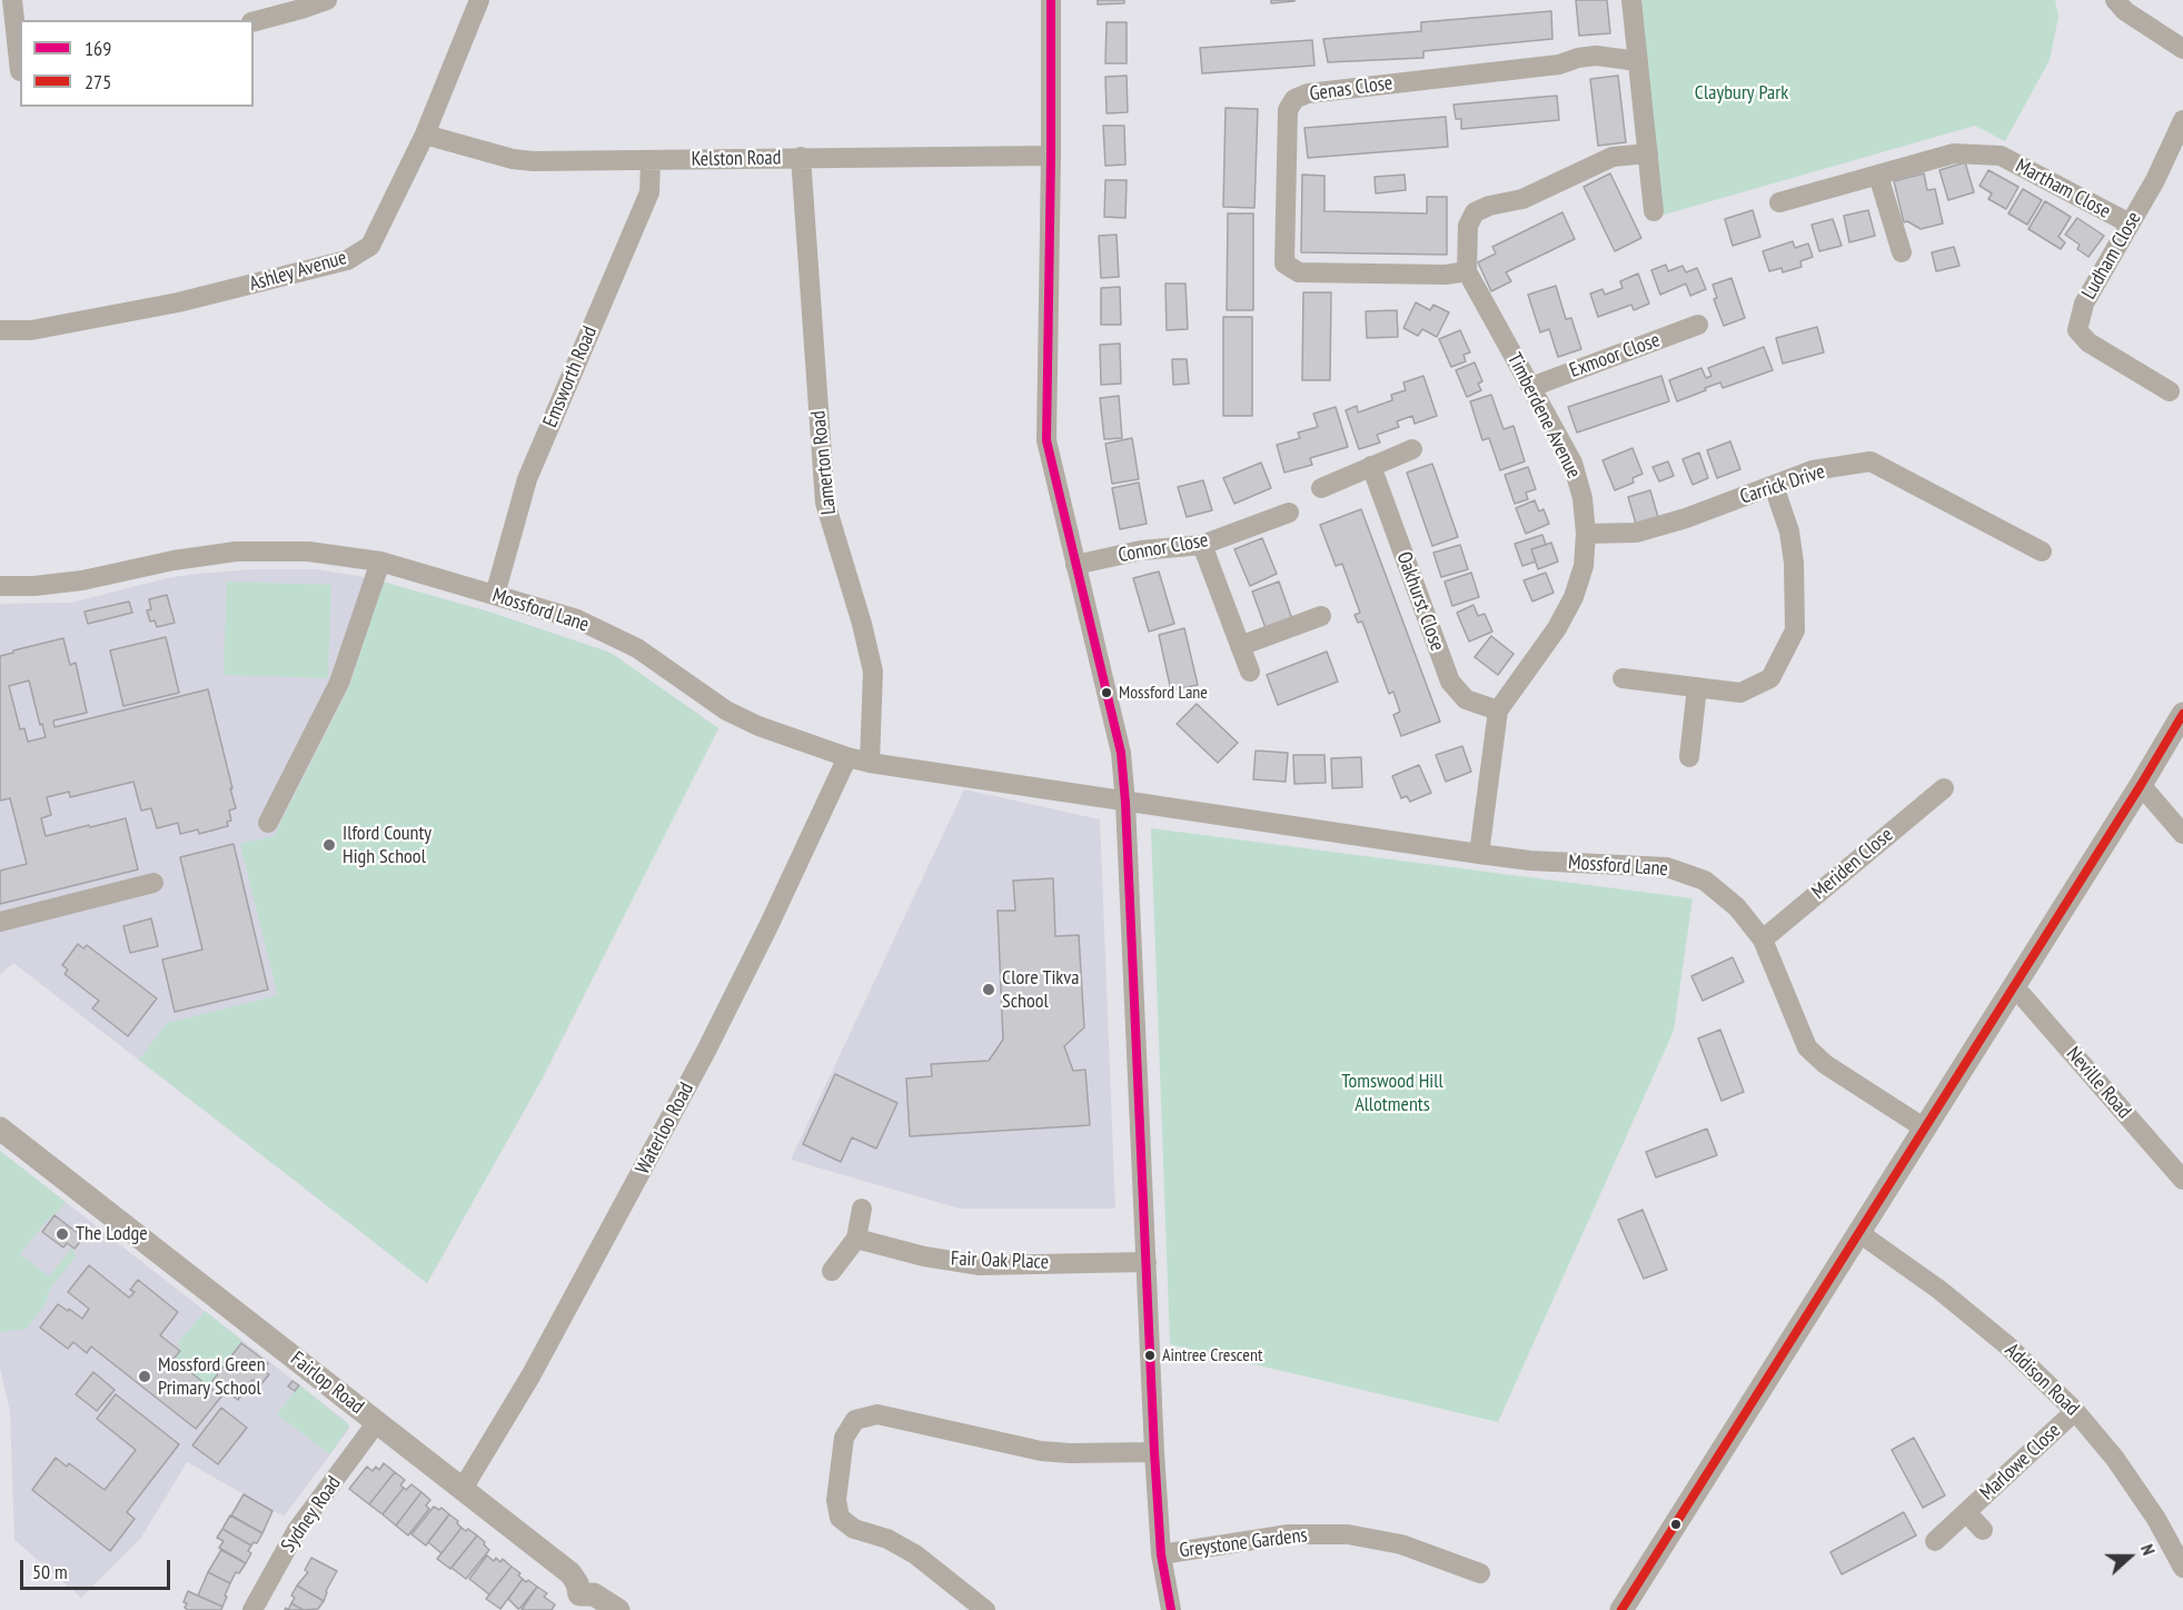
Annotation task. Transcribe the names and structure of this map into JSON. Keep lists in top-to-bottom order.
{
  "streets": {
    "street": [
      "Genas Close",
      "Kelston Road",
      "Martham Close",
      "Ludham Close",
      "Ashley Avenue",
      "Exmoor Close",
      "Emsworth Road",
      "Timberdene Avenue",
      "Lamerton Road",
      "Carrick Drive",
      "Connor Close",
      "Oakhurst Close",
      "Mossford Lane",
      "Meriden Close",
      "Neville Road",
      "Waterloo Road",
      "Fair Oak Place",
      "Addison Road",
      "Fairlop Road",
      "Marlowe Close",
      "Sydney Road",
      "Greystone Gardens"
    ]
  },
  "crossings": [
    ["Genas Close", "Timberdene Avenue"],
    ["Kelston Road", "Ashley Avenue"],
    ["Kelston Road", "Emsworth Road"],
    ["Kelston Road", "Lamerton Road"],
    ["Martham Close", "Ludham Close"],
    ["Exmoor Close", "Timberdene Avenue"],
    ["Emsworth Road", "Mossford Lane"],
    ["Timberdene Avenue", "Carrick Drive"],
    ["Timberdene Avenue", "Oakhurst Close"],
    ["Timberdene Avenue", "Mossford Lane"],
    ["Lamerton Road", "Mossford Lane"],
    ["Mossford Lane", "Meriden Close"],
    ["Mossford Lane", "Waterloo Road"],
    ["Waterloo Road", "Fairlop Road"],
    ["Addison Road", "Marlowe Close"],
    ["Fairlop Road", "Sydney Road"]
  ],
  "parks": ["Claybury Park", "Tomswood Hill Allotments"],
  "places": [
    "Mossford Lane",
    "Ilford County High School",
    "Clore Tikva School",
    "The Lodge",
    "Aintree Crescent",
    "Mossford Green Primary School"
  ],
  "lines": ["transit line 169", "transit line 275"],
  "legend": ["169", "275"],
  "scale_bar": "50 m",
  "north": "right"
}
